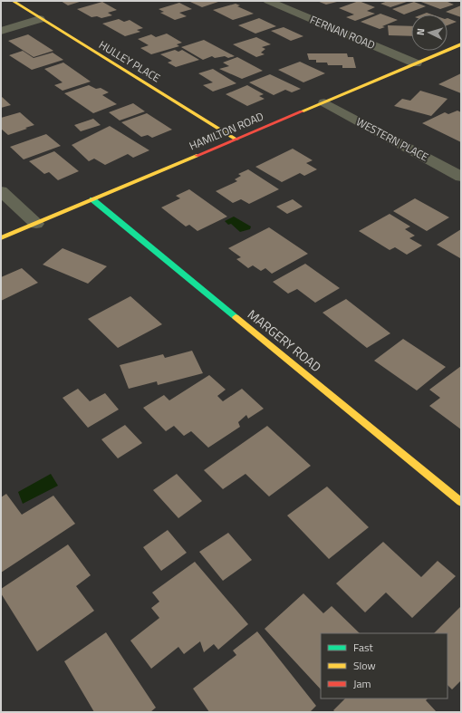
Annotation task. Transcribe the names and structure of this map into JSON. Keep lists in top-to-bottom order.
{
  "streets": {
    "street": [
      "FERNAN ROAD",
      "HULLEY PLACE",
      "HAMILTON ROAD",
      "WESTERN PLACE",
      "MARGERY ROAD"
    ]
  },
  "crossings": [
    ["FERNAN ROAD", "HAMILTON ROAD"],
    ["HULLEY PLACE", "HAMILTON ROAD"],
    ["HAMILTON ROAD", "WESTERN PLACE"],
    ["HAMILTON ROAD", "MARGERY ROAD"]
  ],
  "legend": ["Fast", "Slow", "Jam"],
  "north": "left"
}
